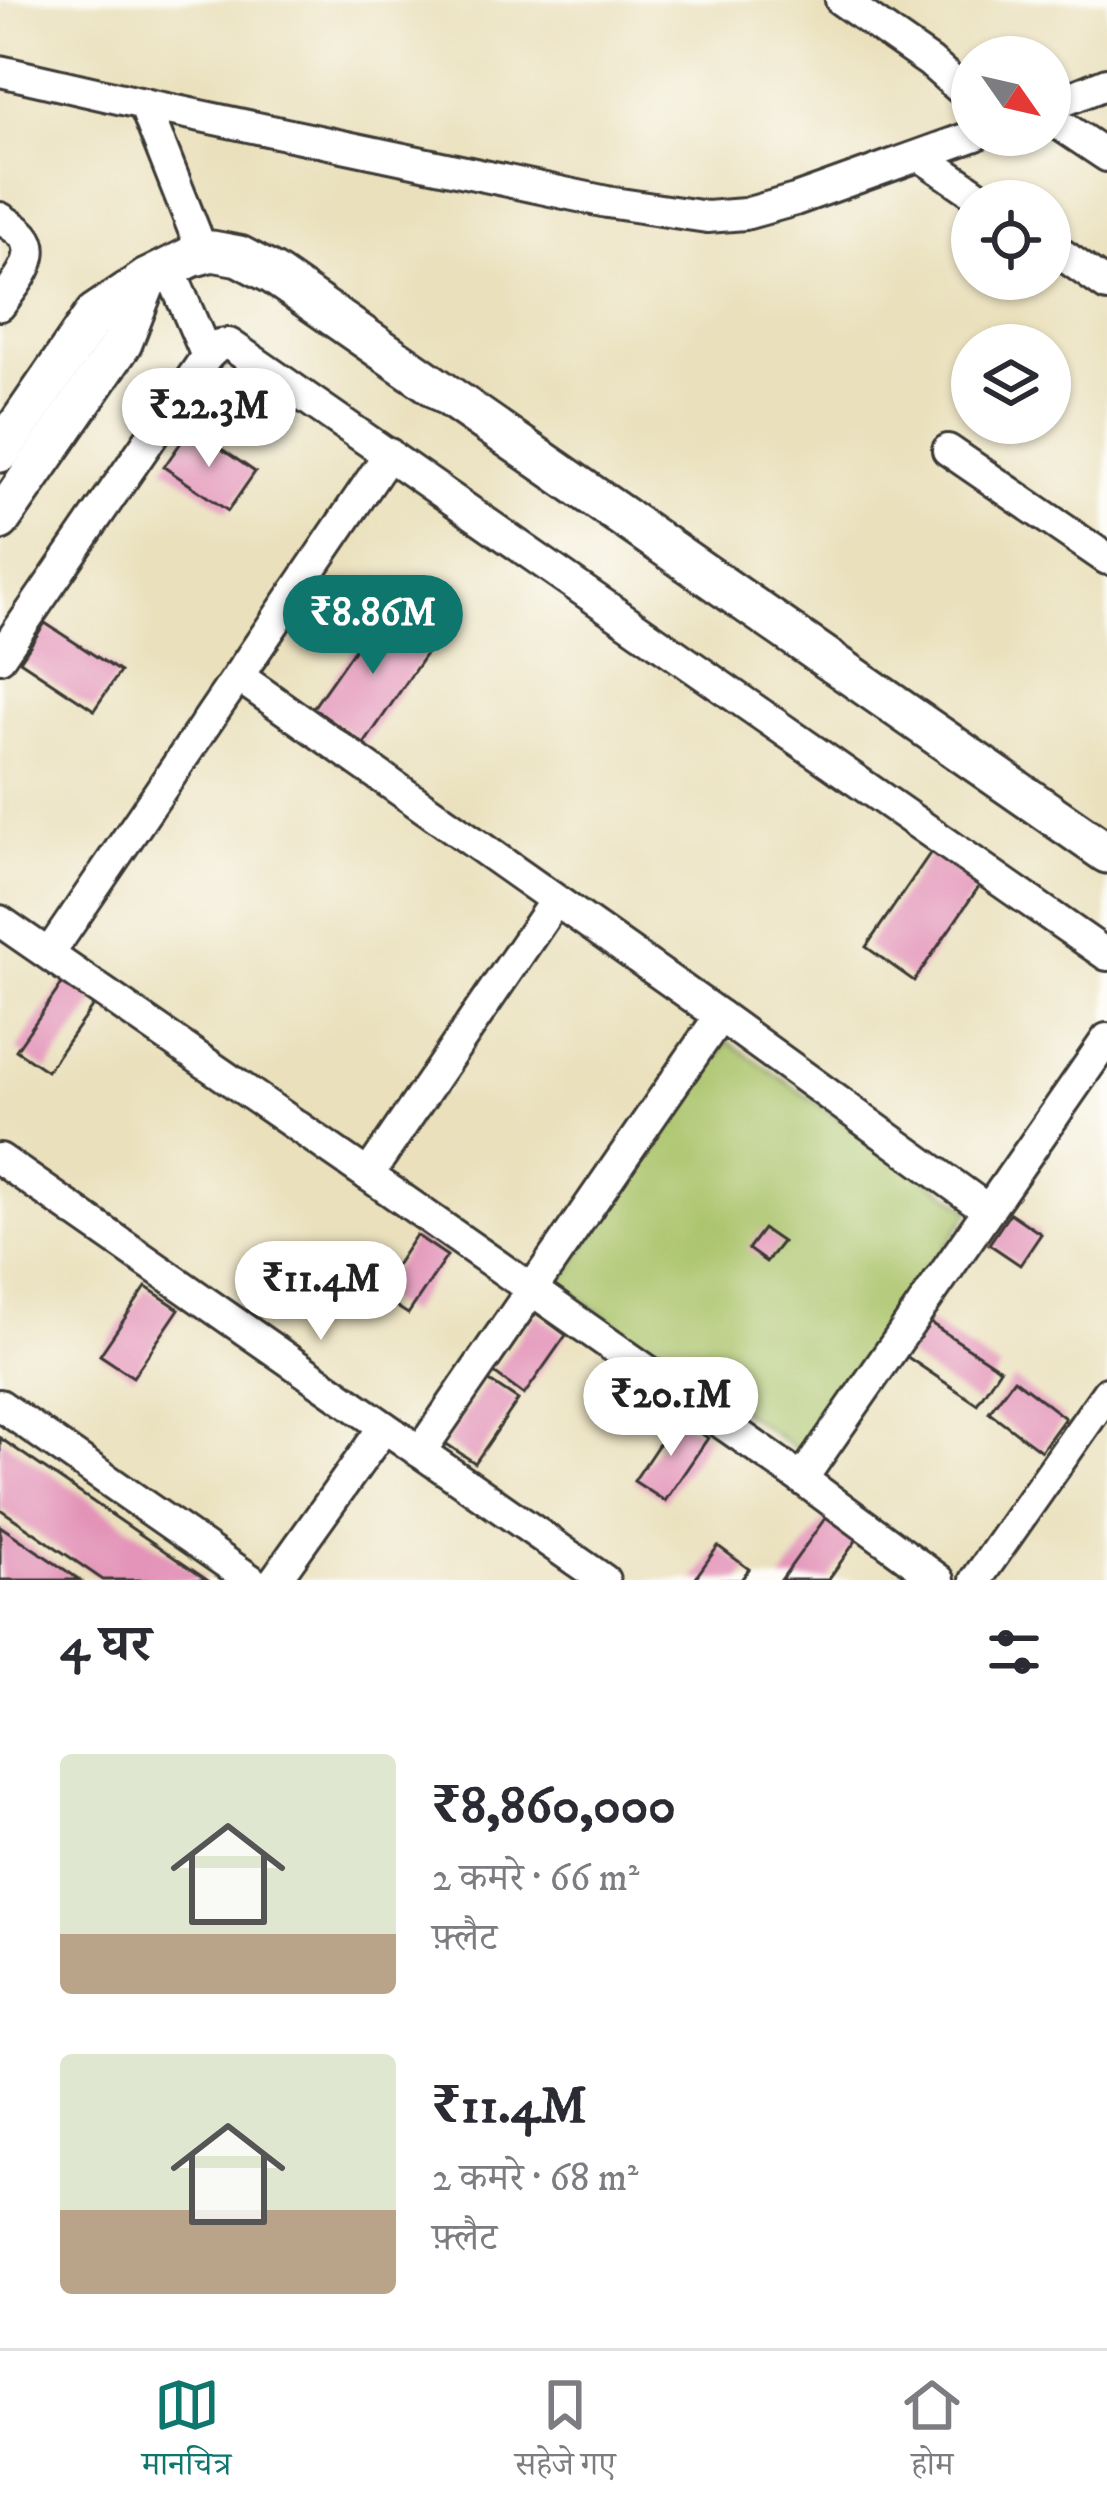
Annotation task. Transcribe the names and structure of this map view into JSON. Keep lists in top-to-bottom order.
{
  "north": "bottom right",
  "page": {
    "price": [
      "₹22.3M",
      "₹8.86M",
      "₹11.4M",
      "₹20.1M"
    ],
    "heading": "4 घर",
    "list": [
      {
        "name": "₹8,860,000",
        "note": "2 कमरे · 66 m² · फ़्लैट"
      },
      {
        "name": "₹11.4M",
        "note": "2 कमरे · 68 m² · फ़्लैट"
      }
    ],
    "tabs": ["मानचित्र", "सहेजे गए", "होम"]
  }
}
